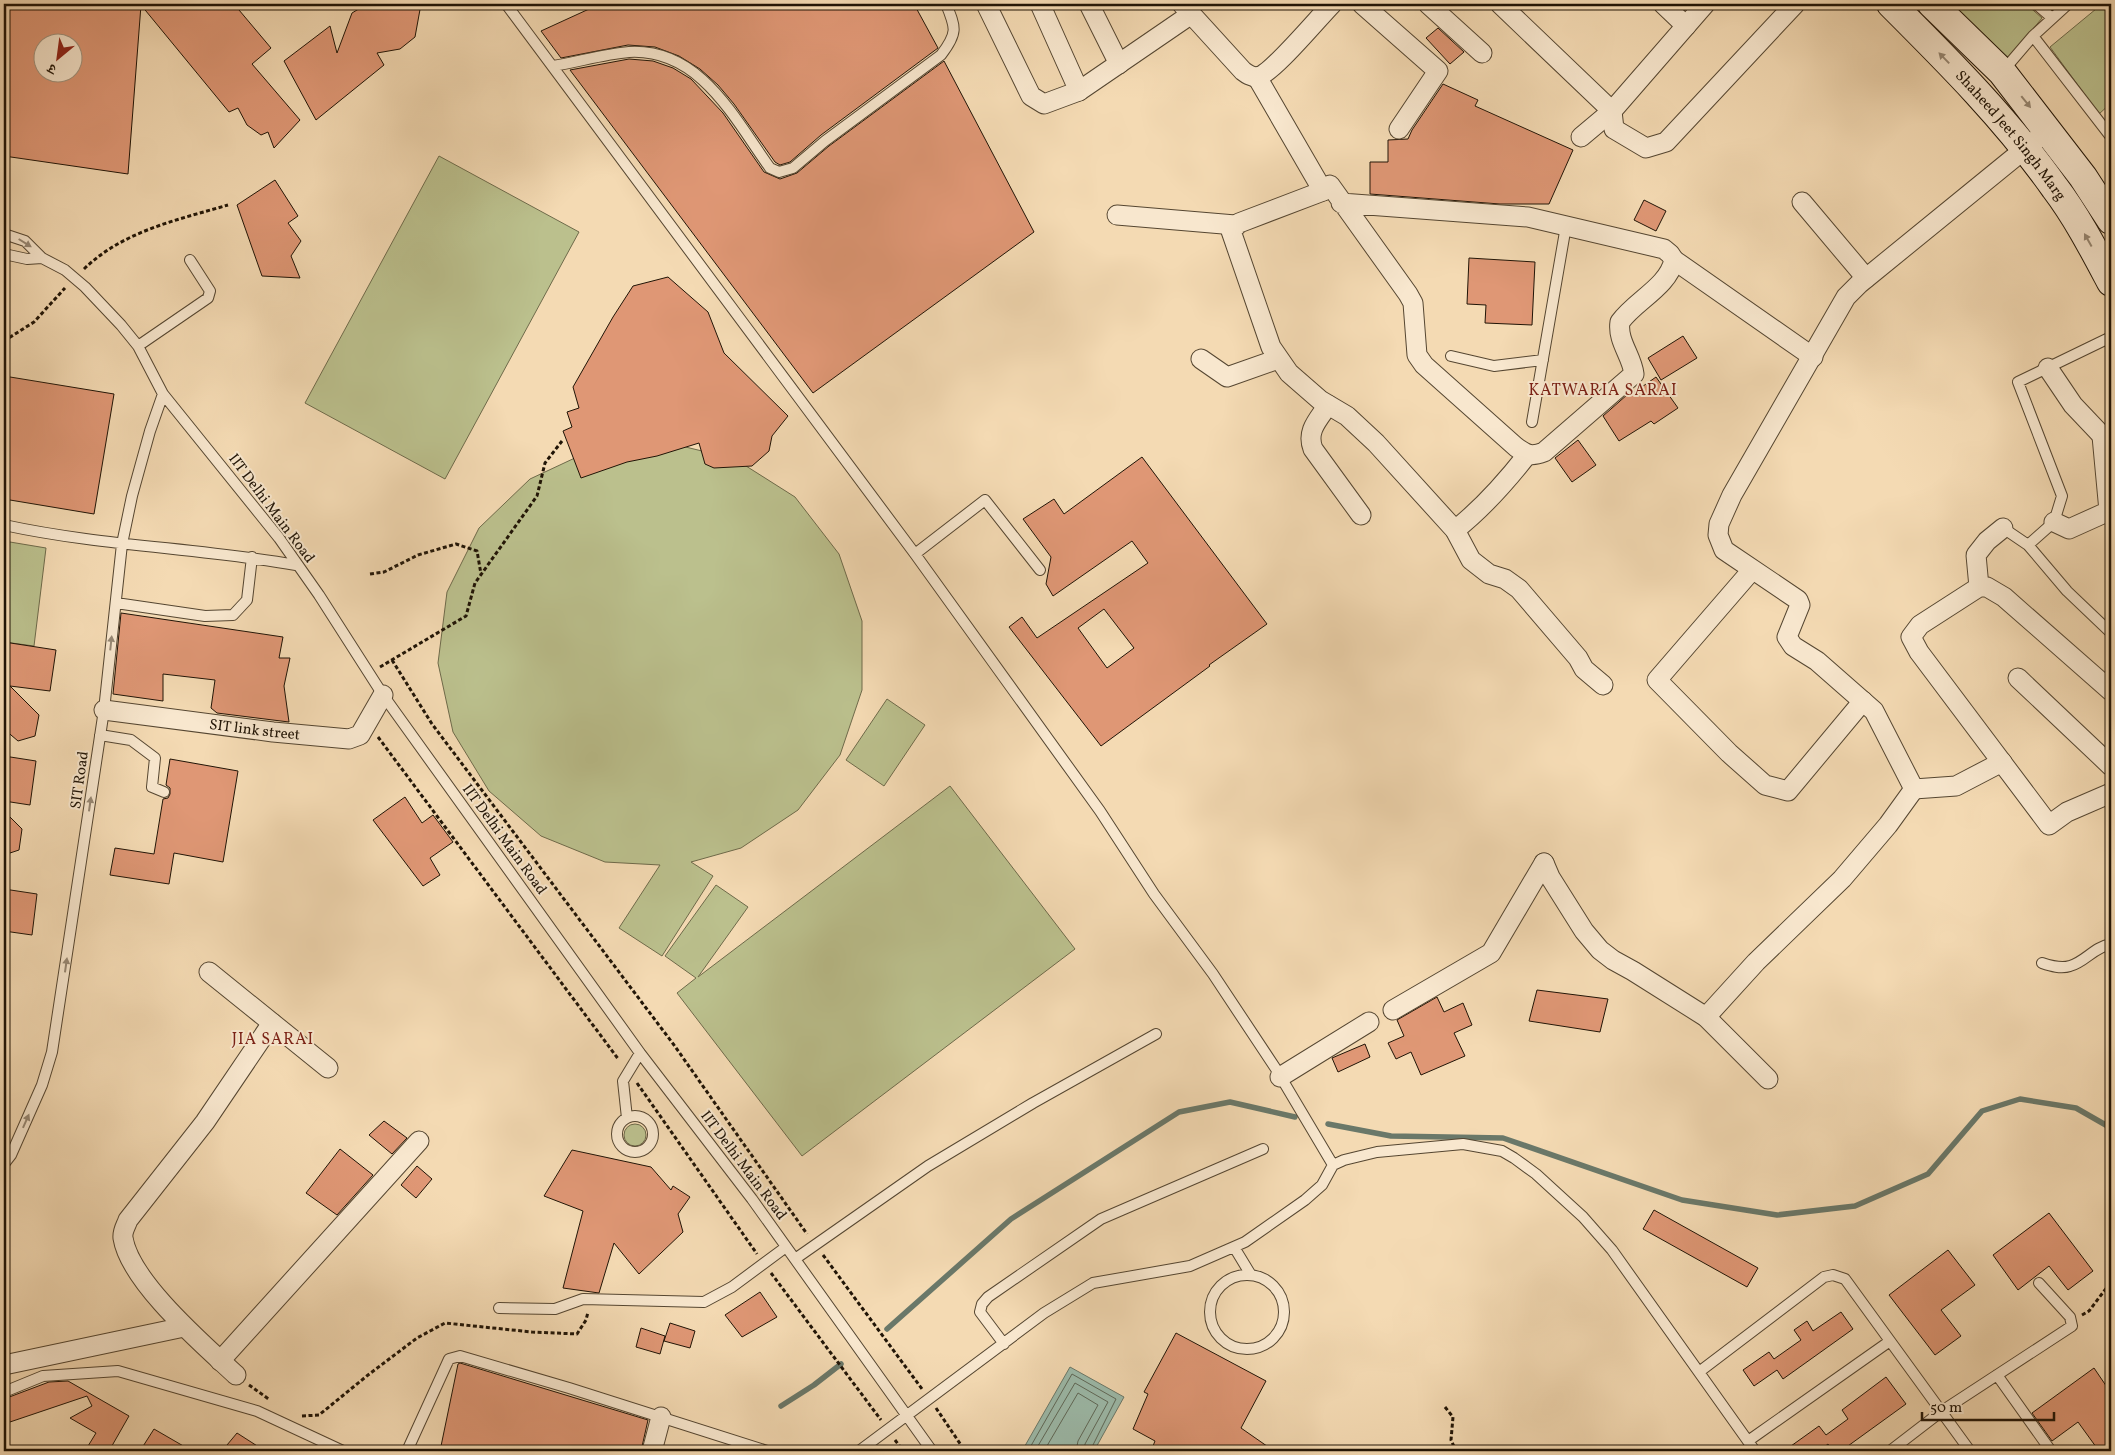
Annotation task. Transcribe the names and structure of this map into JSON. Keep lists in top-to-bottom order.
{
  "streets": {
    "main road": ["Shaheed Jeet Singh Marg"],
    "street": ["SIT link street"],
    "lane": ["IIT Delhi Main Road", "SIT Road"]
  },
  "crossings": [
    ["IIT Delhi Main Road", "SIT link street"],
    ["IIT Delhi Main Road", "SIT Road"],
    ["SIT link street", "SIT Road"]
  ],
  "one_way": ["SIT Road"],
  "districts": ["KATWARIA SARAI", "JIA SARAI"],
  "scale_bar": "50 m",
  "north": "bottom left"
}
